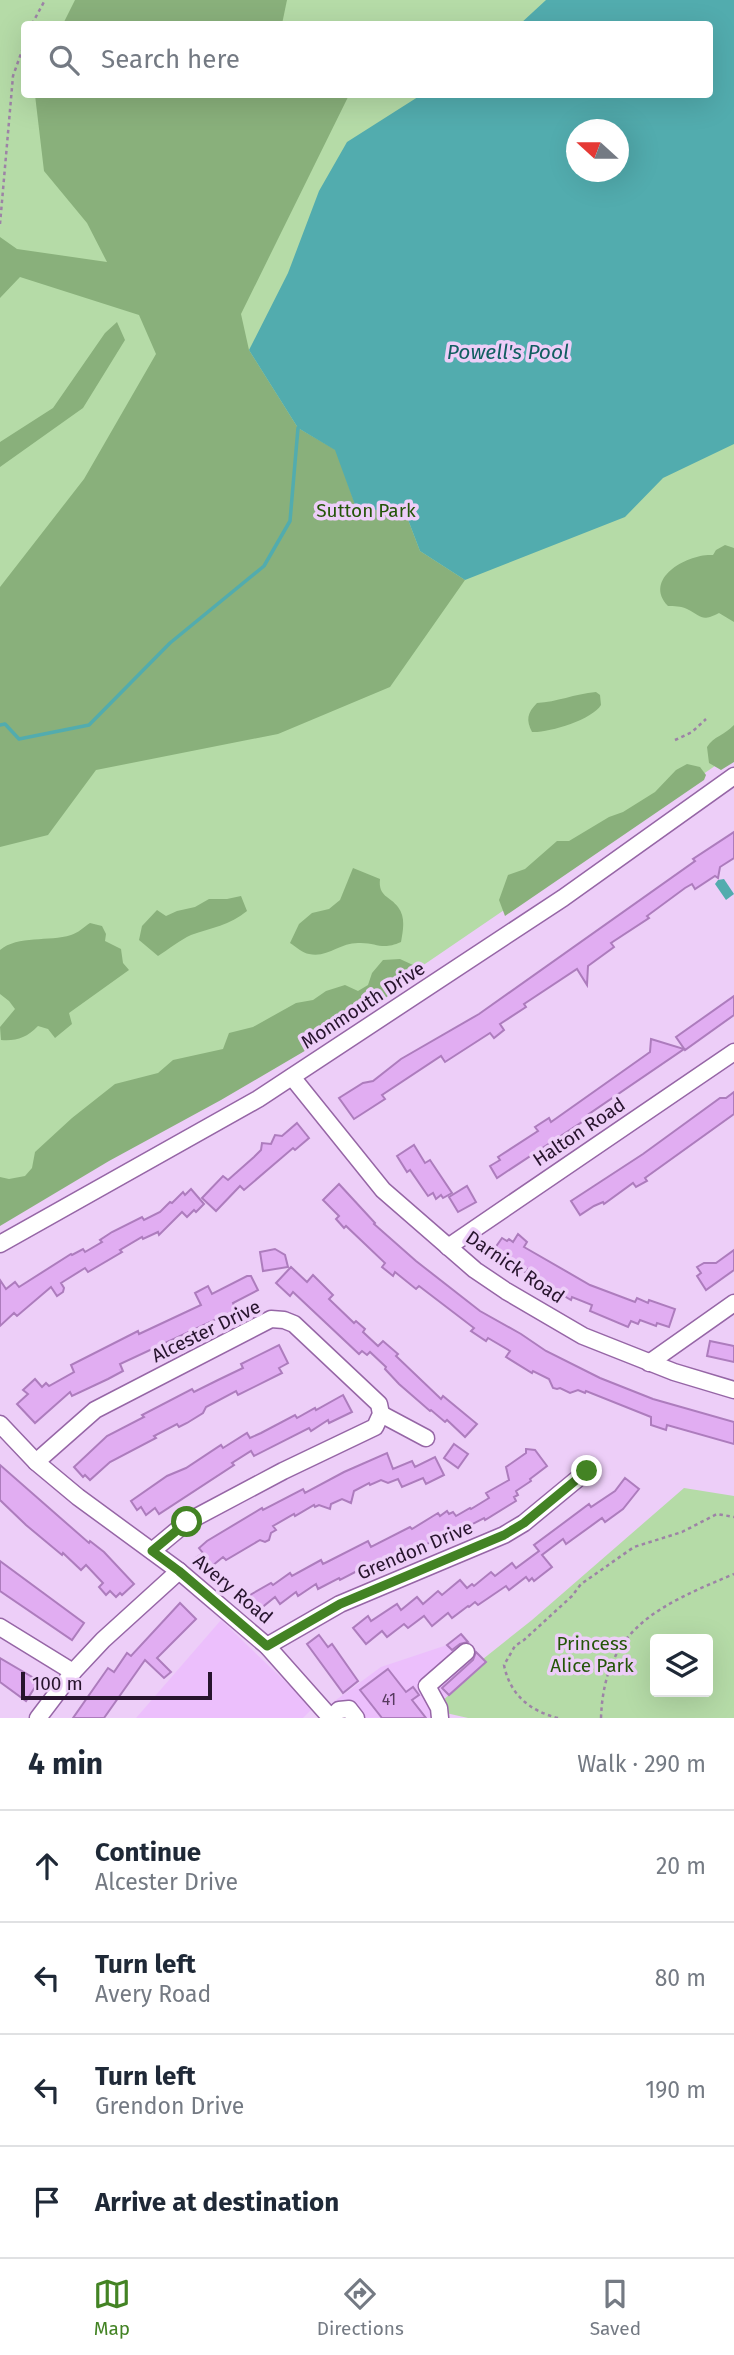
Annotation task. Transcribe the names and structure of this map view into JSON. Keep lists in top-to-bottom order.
{
  "streets": {
    "street": [
      "Monmouth Drive",
      "Halton Road",
      "Darnick Road",
      "Alcester Drive",
      "Grendon Drive",
      "Avery Road"
    ]
  },
  "crossings": [
    ["Monmouth Drive", "Darnick Road"],
    ["Halton Road", "Darnick Road"],
    ["Alcester Drive", "Avery Road"],
    ["Grendon Drive", "Avery Road"]
  ],
  "water": ["Powell's Pool"],
  "parks": ["Sutton Park", "Princess Alice Park"],
  "house_numbers": ["41"],
  "scale_bar": "100 m",
  "north": "left",
  "page": {
    "search": "Search here",
    "scale": "100 m",
    "heading": ["4 min", "Walk · 290 m"],
    "list": [
      ["Continue", "Alcester Drive", "20 m"],
      ["Turn left", "Avery Road", "80 m"],
      ["Turn left", "Grendon Drive", "190 m"],
      "Arrive at destination"
    ],
    "nav": ["Map", "Directions", "Saved"]
  }
}
